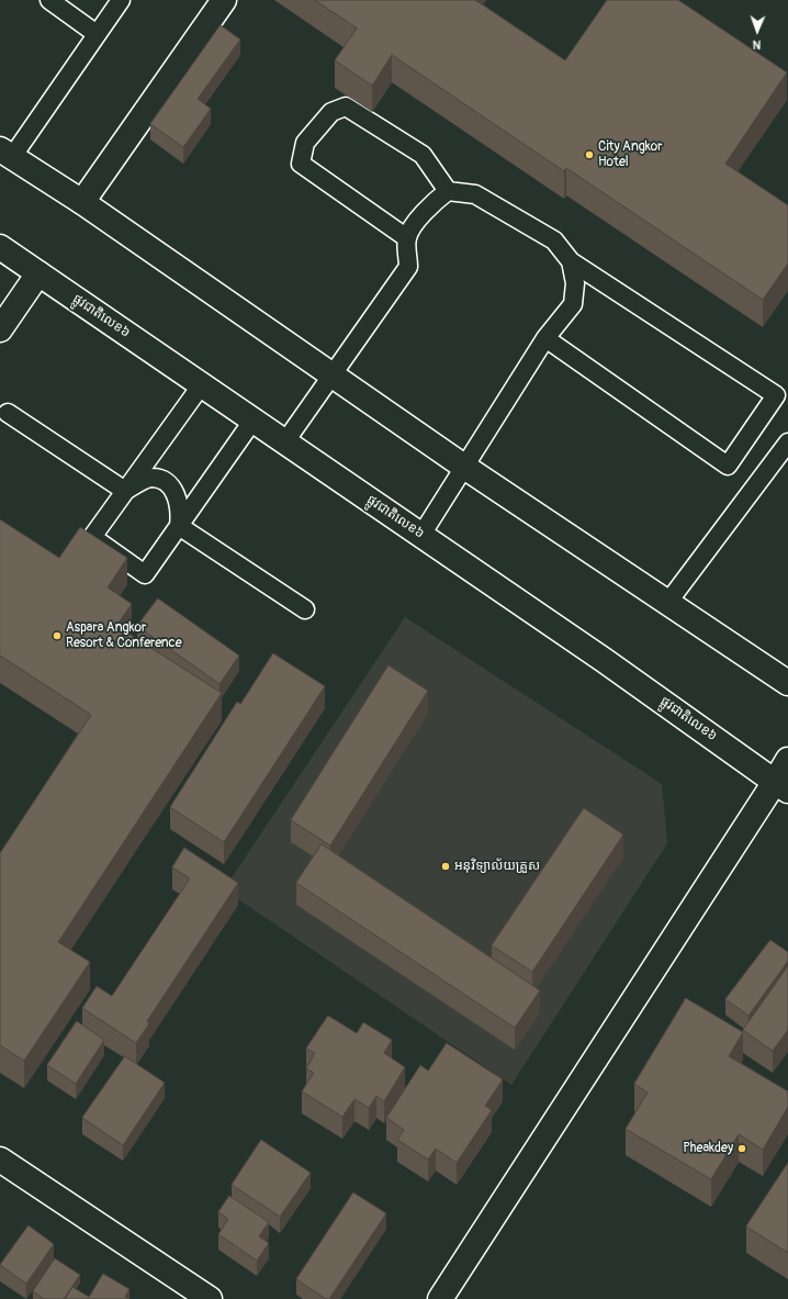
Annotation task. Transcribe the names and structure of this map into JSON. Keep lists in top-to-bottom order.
{
  "streets": {
    "main road": ["ផ្លូវជាតិលេខ៦"]
  },
  "places": [
    "City Angkor Hotel",
    "Aspara Angkor Resort & Conference",
    "អនុវិទ្យាល័យគ្រួស",
    "Pheakdey"
  ],
  "north": "bottom"
}
